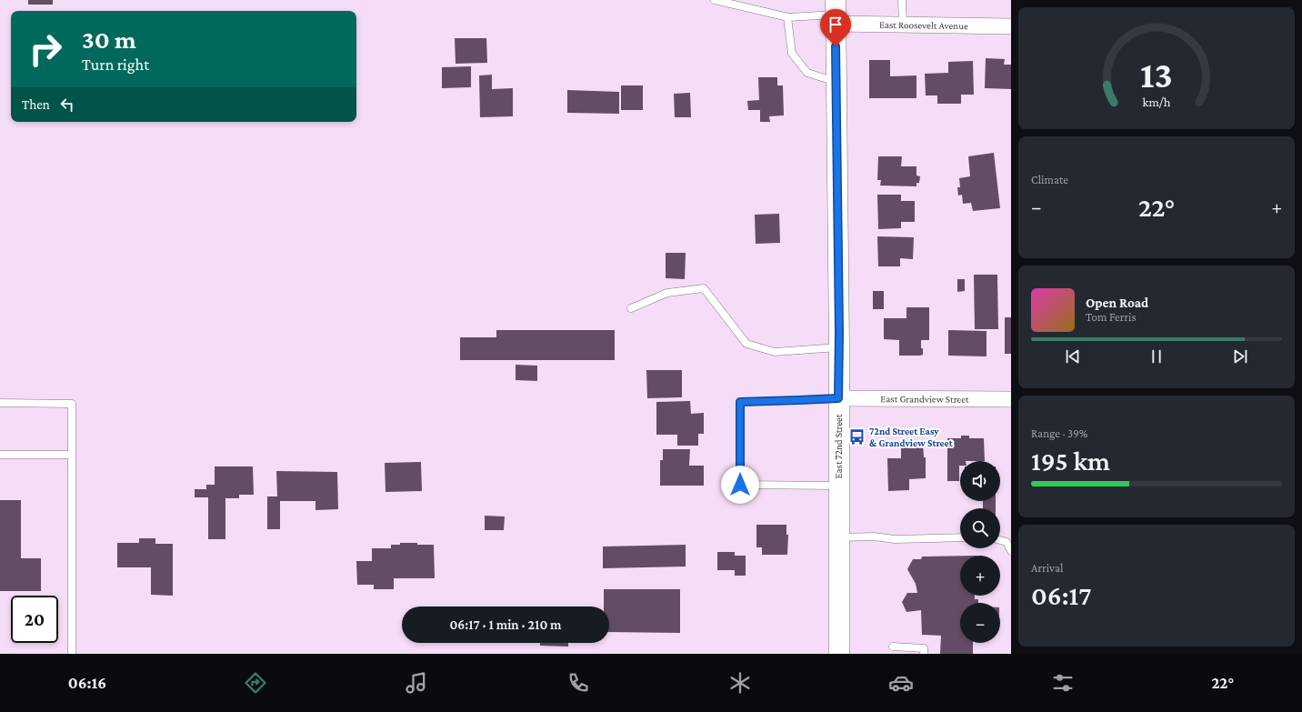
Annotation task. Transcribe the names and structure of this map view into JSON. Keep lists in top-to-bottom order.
{
  "streets": {
    "main road": ["East 72nd Street"],
    "street": ["East Roosevelt Avenue", "East Grandview Street"]
  },
  "crossings": [
    ["East Roosevelt Avenue", "East 72nd Street"],
    ["East Grandview Street", "East 72nd Street"]
  ],
  "places": {
    "bus stop": ["72nd Street Easy & Grandview Street"]
  },
  "page": {
    "turn": ["30 m", "Turn right"],
    "then": "Then",
    "tile": [
      "Climate",
      ["Range · 39%", "195 km"],
      ["Arrival", "06:17"]
    ],
    "heat": ["−", "22°", "+"],
    "song": ["Open Road", "Tom Ferris"],
    "map_buttons": ["+", "−"],
    "limit": "20",
    "trip": "06:17 · 1 min · 210 m",
    "tabs": ["06:16", "22°"],
    "gauge": ["13", "km/h"]
  }
}
